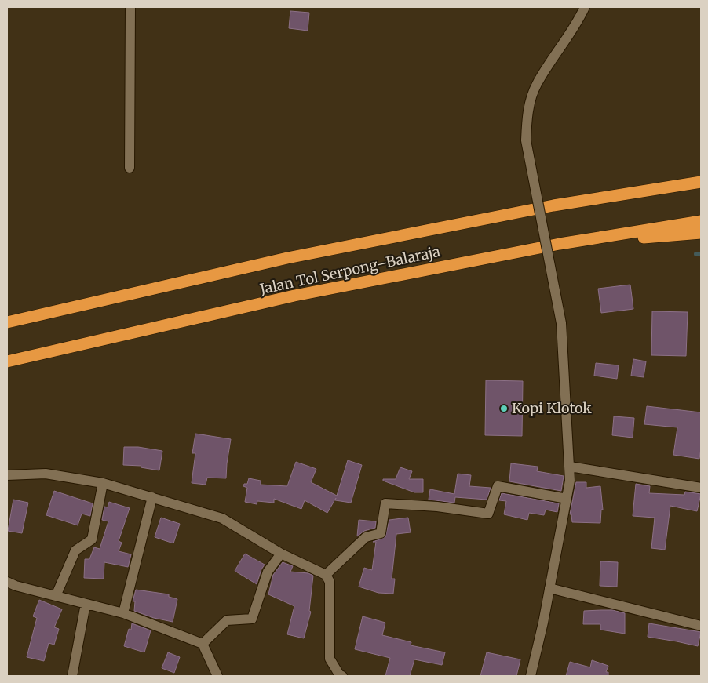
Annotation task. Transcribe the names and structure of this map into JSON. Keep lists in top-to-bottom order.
{
  "streets": {
    "highway": ["Jalan Tol Serpong–Balaraja"]
  },
  "places": ["Kopi Klotok"]
}
